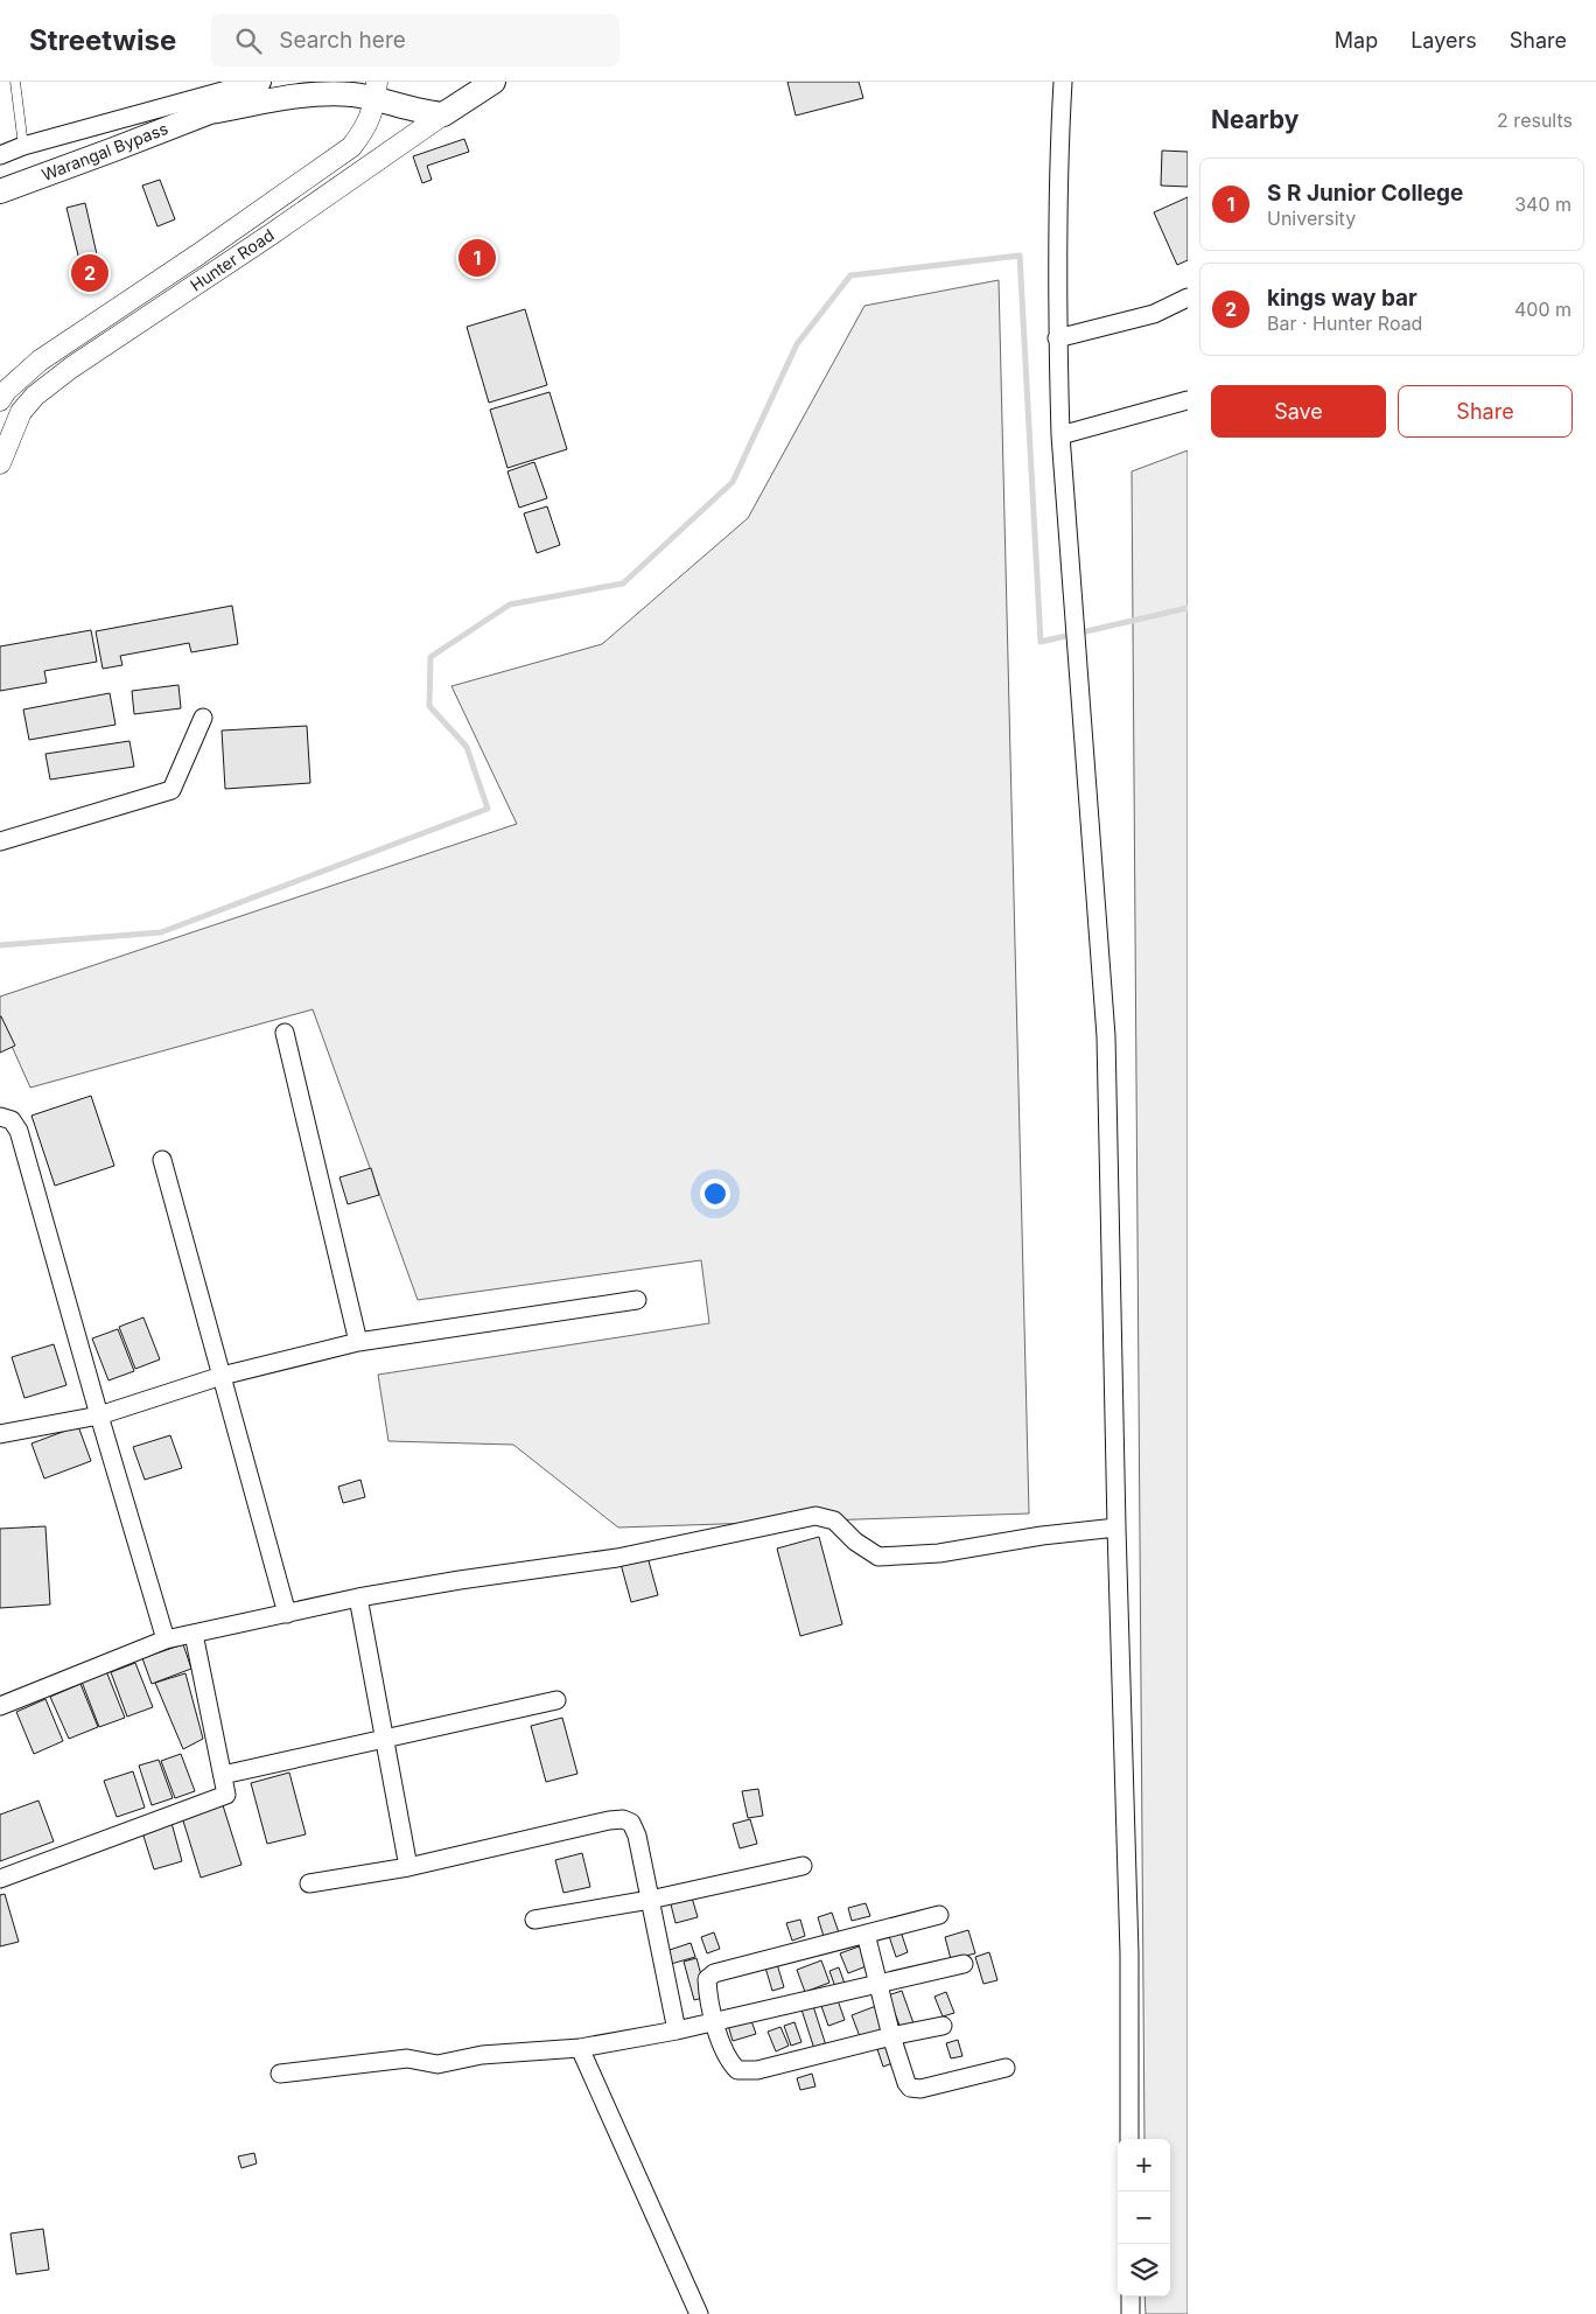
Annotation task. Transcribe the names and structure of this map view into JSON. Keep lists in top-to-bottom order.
{
  "streets": {
    "main road": ["Warangal Bypass", "Hunter Road"]
  },
  "crossings": [
    ["Warangal Bypass", "Hunter Road"]
  ],
  "page": {
    "header": "Streetwise",
    "search": "Search here",
    "nav": ["Map", "Layers", "Share"],
    "heading": ["Nearby", "2 results"],
    "list": [
      {
        "mark": "1",
        "name": "S R Junior College",
        "note": "University",
        "value": "340 m"
      },
      {
        "mark": "2",
        "name": "kings way bar",
        "note": "Bar · Hunter Road",
        "value": "400 m"
      }
    ],
    "pins": ["1", "2"],
    "buttons": ["Save", "Share"],
    "map_buttons": ["+", "−"]
  }
}
